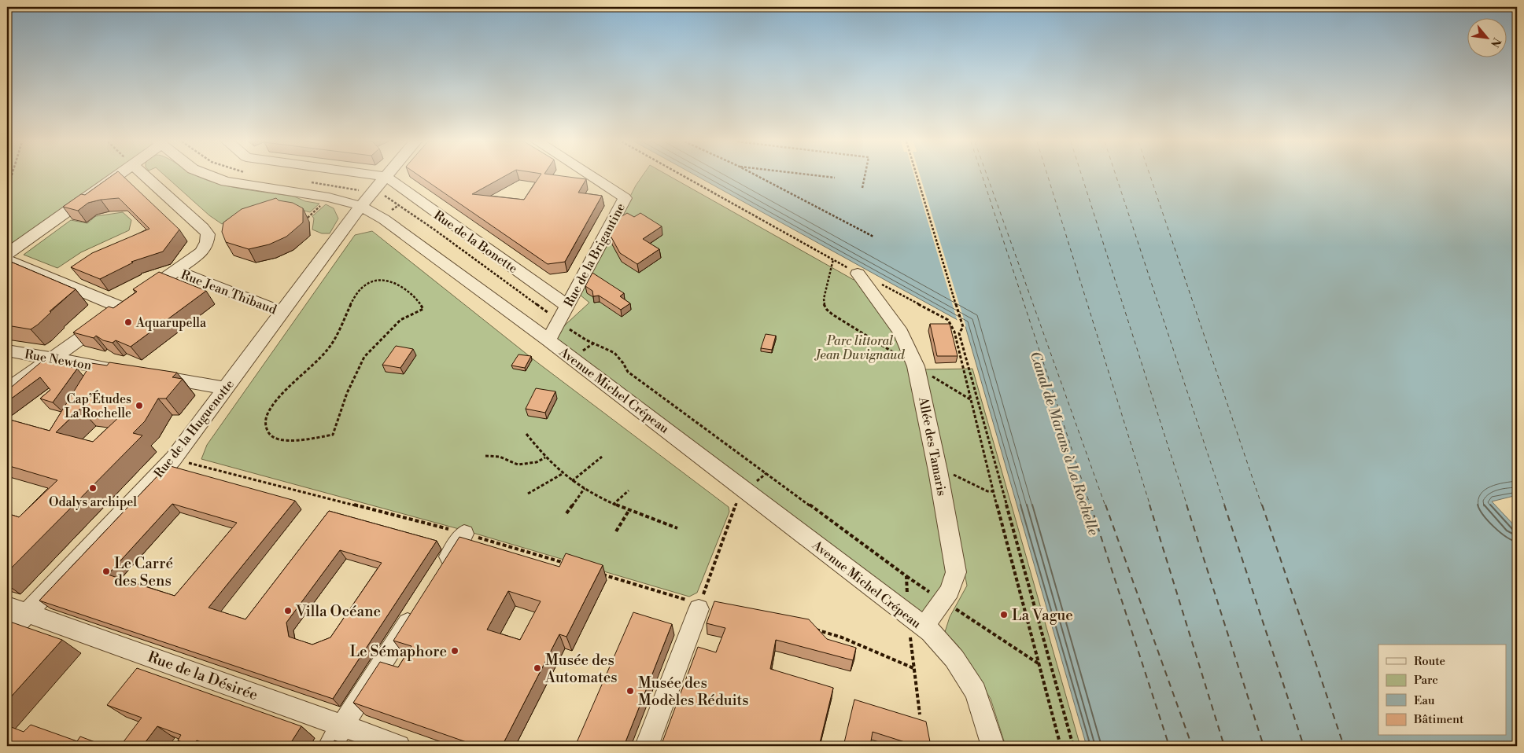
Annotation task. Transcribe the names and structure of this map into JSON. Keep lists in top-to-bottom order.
{
  "streets": {
    "street": [
      "Rue de la Bonette",
      "Rue de la Brigantine",
      "Rue Jean Thibaud",
      "Rue Newton",
      "Avenue Michel Crépeau",
      "Rue de la Huguenotte",
      "Allée des Tamaris",
      "Rue de la Désirée"
    ]
  },
  "crossings": [
    ["Rue de la Bonette", "Rue de la Brigantine"],
    ["Rue de la Bonette", "Rue de la Huguenotte"],
    ["Rue de la Brigantine", "Avenue Michel Crépeau"],
    ["Rue Jean Thibaud", "Rue de la Huguenotte"],
    ["Avenue Michel Crépeau", "Rue de la Huguenotte"],
    ["Avenue Michel Crépeau", "Allée des Tamaris"],
    ["Rue de la Huguenotte", "Rue de la Désirée"]
  ],
  "water": ["Canal de Marans à La Rochelle"],
  "parks": ["Parc littoral Jean Duvignaud"],
  "places": [
    "Aquarupella",
    "Cap’Études La Rochelle",
    "Odalys archipel",
    "Le Carré des Sens",
    "Villa Océane",
    "La Vague",
    "Le Sémaphore",
    "Musée des Automates",
    "Musée des Modèles Réduits"
  ],
  "legend": [
    "Route",
    "Parc",
    "Eau",
    "Bâtiment"
  ],
  "north": "bottom right"
}
